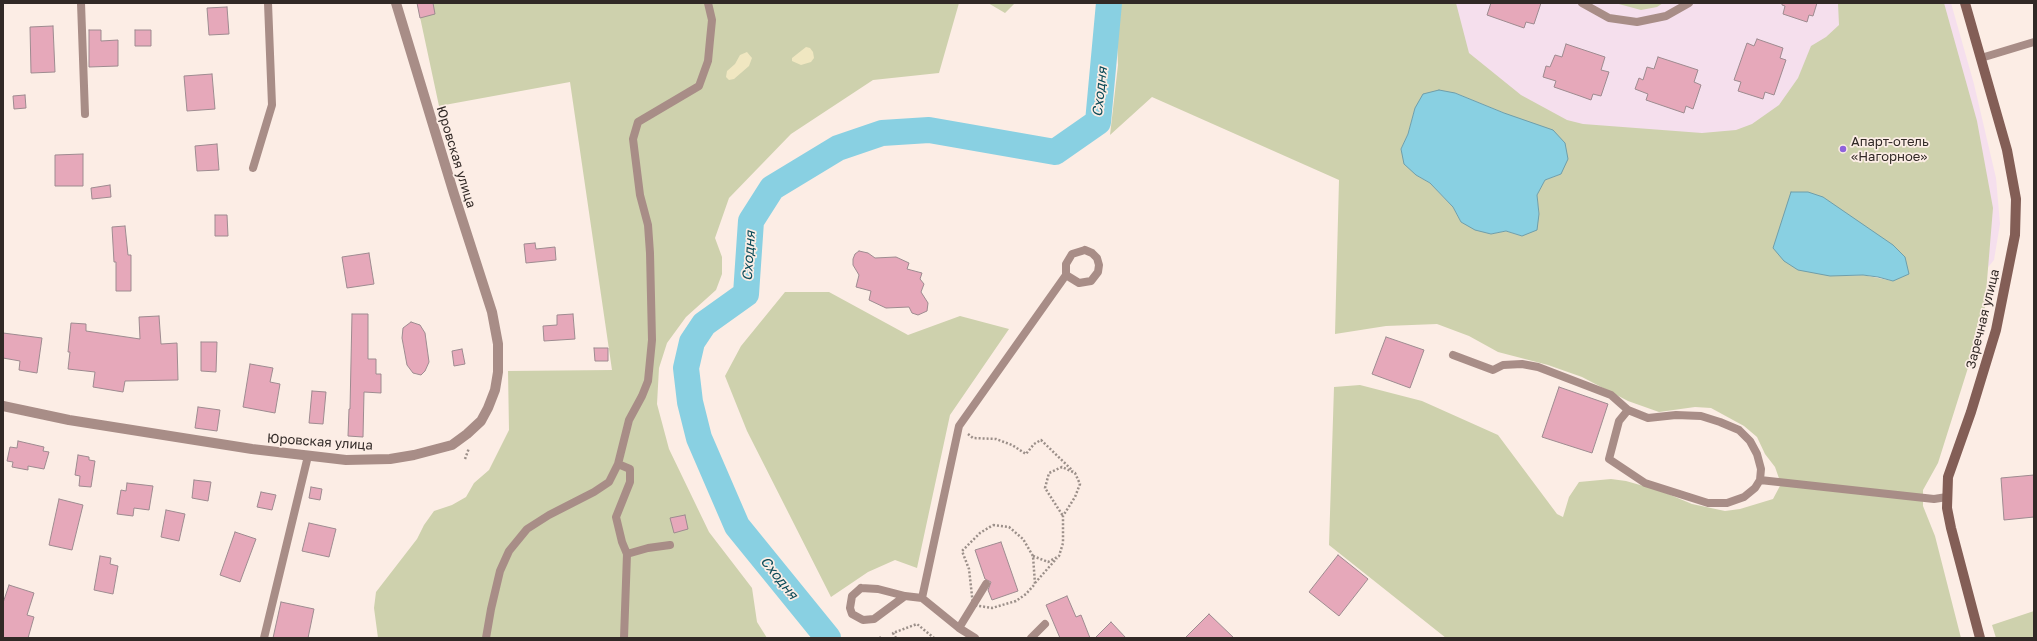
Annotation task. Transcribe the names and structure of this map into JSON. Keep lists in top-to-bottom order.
{
  "streets": {
    "main road": ["Заречная улица"],
    "street": ["Юровская улица"]
  },
  "water": ["Сходня"],
  "places": ["Апарт-отель «Нагорное»"]
}
